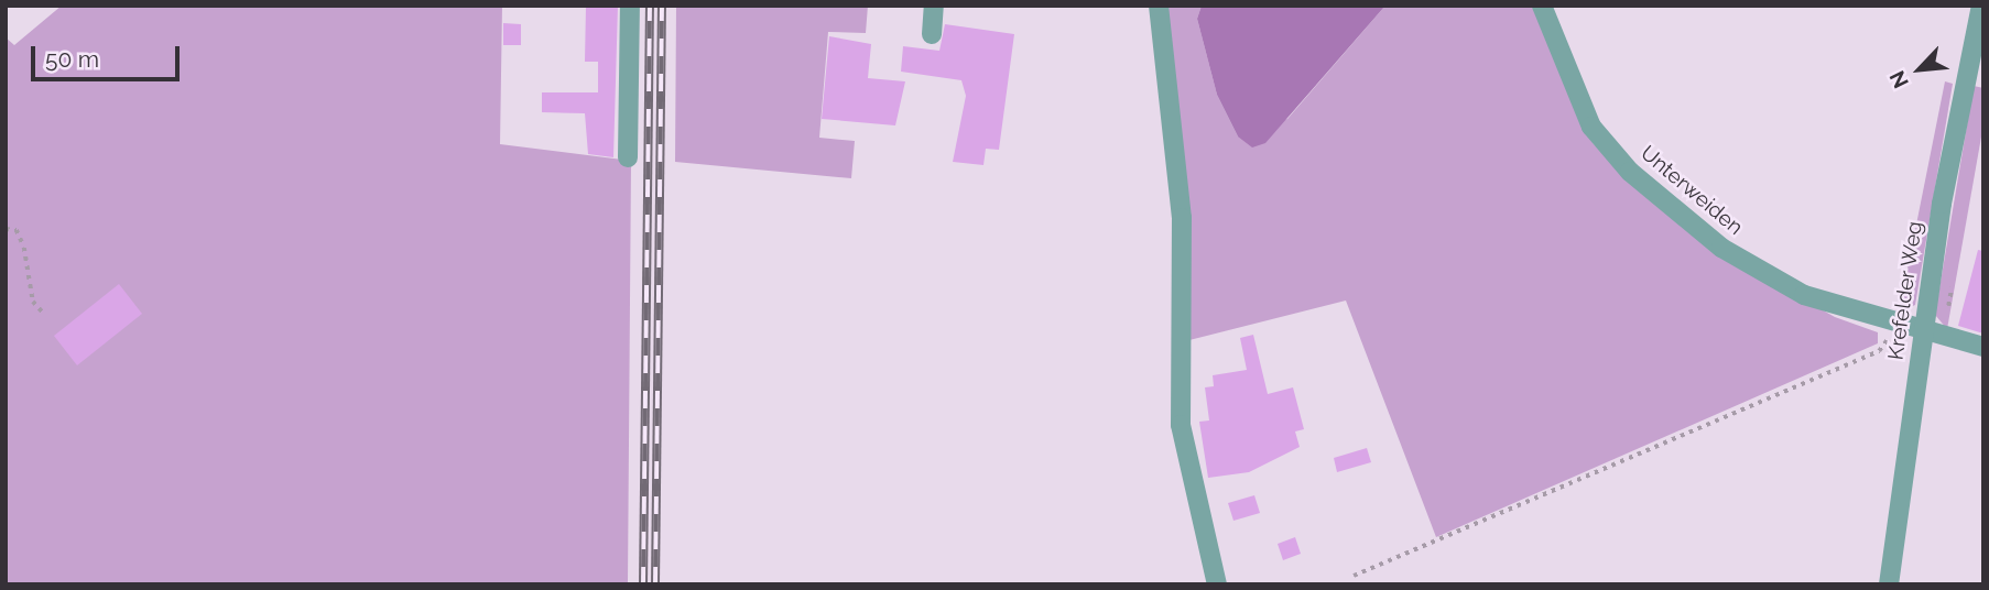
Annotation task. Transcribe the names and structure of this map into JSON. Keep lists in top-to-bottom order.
{
  "streets": {
    "street": ["Unterweiden", "Krefelder Weg"]
  },
  "crossings": [
    ["Unterweiden", "Krefelder Weg"]
  ],
  "scale_bar": "50 m",
  "north": "bottom left"
}
